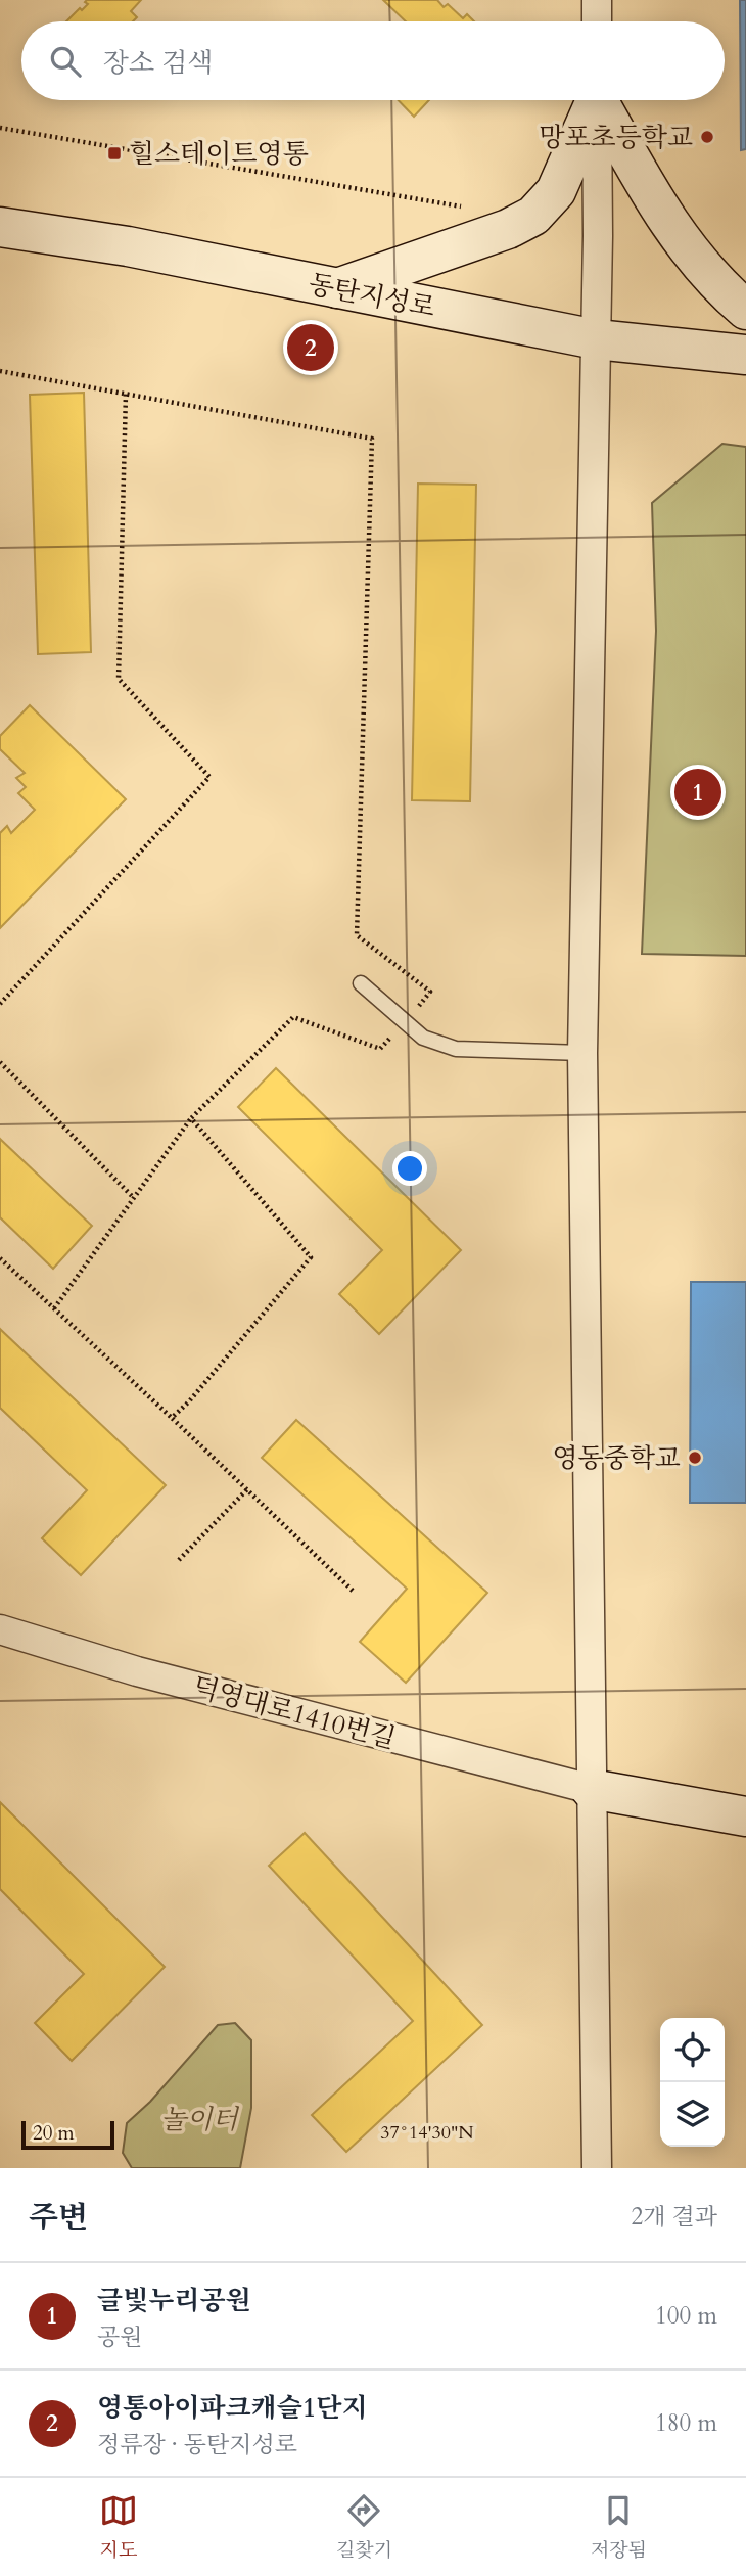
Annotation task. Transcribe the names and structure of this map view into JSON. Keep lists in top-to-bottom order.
{
  "streets": {
    "street": ["동탄지성로", "덕영대로1410번길"]
  },
  "parks": ["놀이터"],
  "places": {
    "other": ["망포초등학교", "영동중학교"],
    "transit": ["힐스테이트영통"]
  },
  "scale_bar": "20 m",
  "page": {
    "search": "장소 검색",
    "pins": ["2", "1"],
    "scale": "20 m",
    "heading": ["주변", "2개 결과"],
    "list": [
      {
        "mark": "1",
        "name": "글빛누리공원",
        "note": "공원",
        "value": "100 m"
      },
      {
        "mark": "2",
        "name": "영통아이파크캐슬1단지",
        "note": "정류장 · 동탄지성로",
        "value": "180 m"
      }
    ],
    "nav": ["지도", "길찾기", "저장됨"]
  },
  "coordinates": ["37°14'30\"N"]
}
